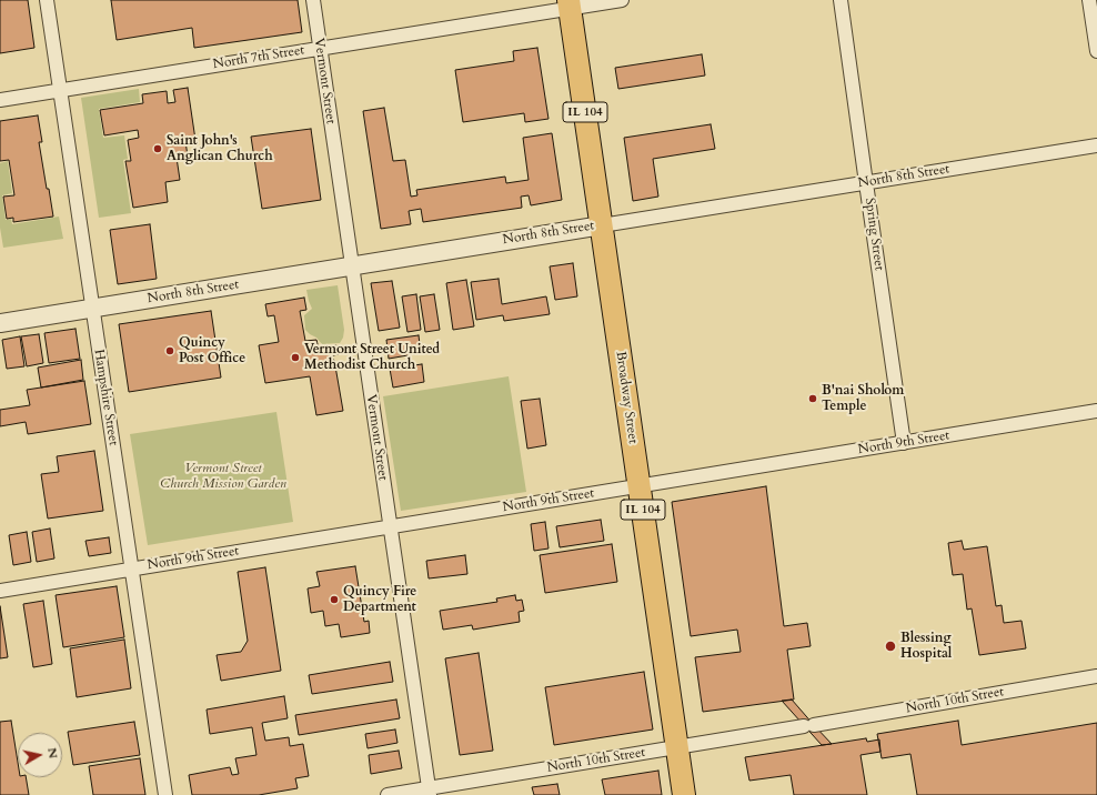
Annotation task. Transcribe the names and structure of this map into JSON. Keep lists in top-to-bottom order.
{
  "streets": {
    "main road": ["IL 104", "Broadway Street"],
    "street": [
      "North 7th Street",
      "Vermont Street",
      "North 8th Street",
      "Spring Street",
      "Hampshire Street",
      "North 9th Street",
      "North 10th Street"
    ]
  },
  "crossings": [
    ["North 7th Street", "Vermont Street"],
    ["North 7th Street", "Hampshire Street"],
    ["North 7th Street", "Broadway Street"],
    ["Vermont Street", "North 8th Street"],
    ["Vermont Street", "North 9th Street"],
    ["Vermont Street", "North 10th Street"],
    ["North 8th Street", "Spring Street"],
    ["North 8th Street", "Hampshire Street"],
    ["North 8th Street", "Broadway Street"],
    ["Spring Street", "North 9th Street"],
    ["Hampshire Street", "North 9th Street"],
    ["Broadway Street", "North 9th Street"],
    ["Broadway Street", "North 10th Street"]
  ],
  "parks": ["Vermont Street Church Mission Garden"],
  "places": [
    "Saint John's Anglican Church",
    "Quincy Post Office",
    "Vermont Street United Methodist Church",
    "B'nai Sholom Temple",
    "Quincy Fire Department",
    "Blessing Hospital"
  ],
  "north": "right"
}
